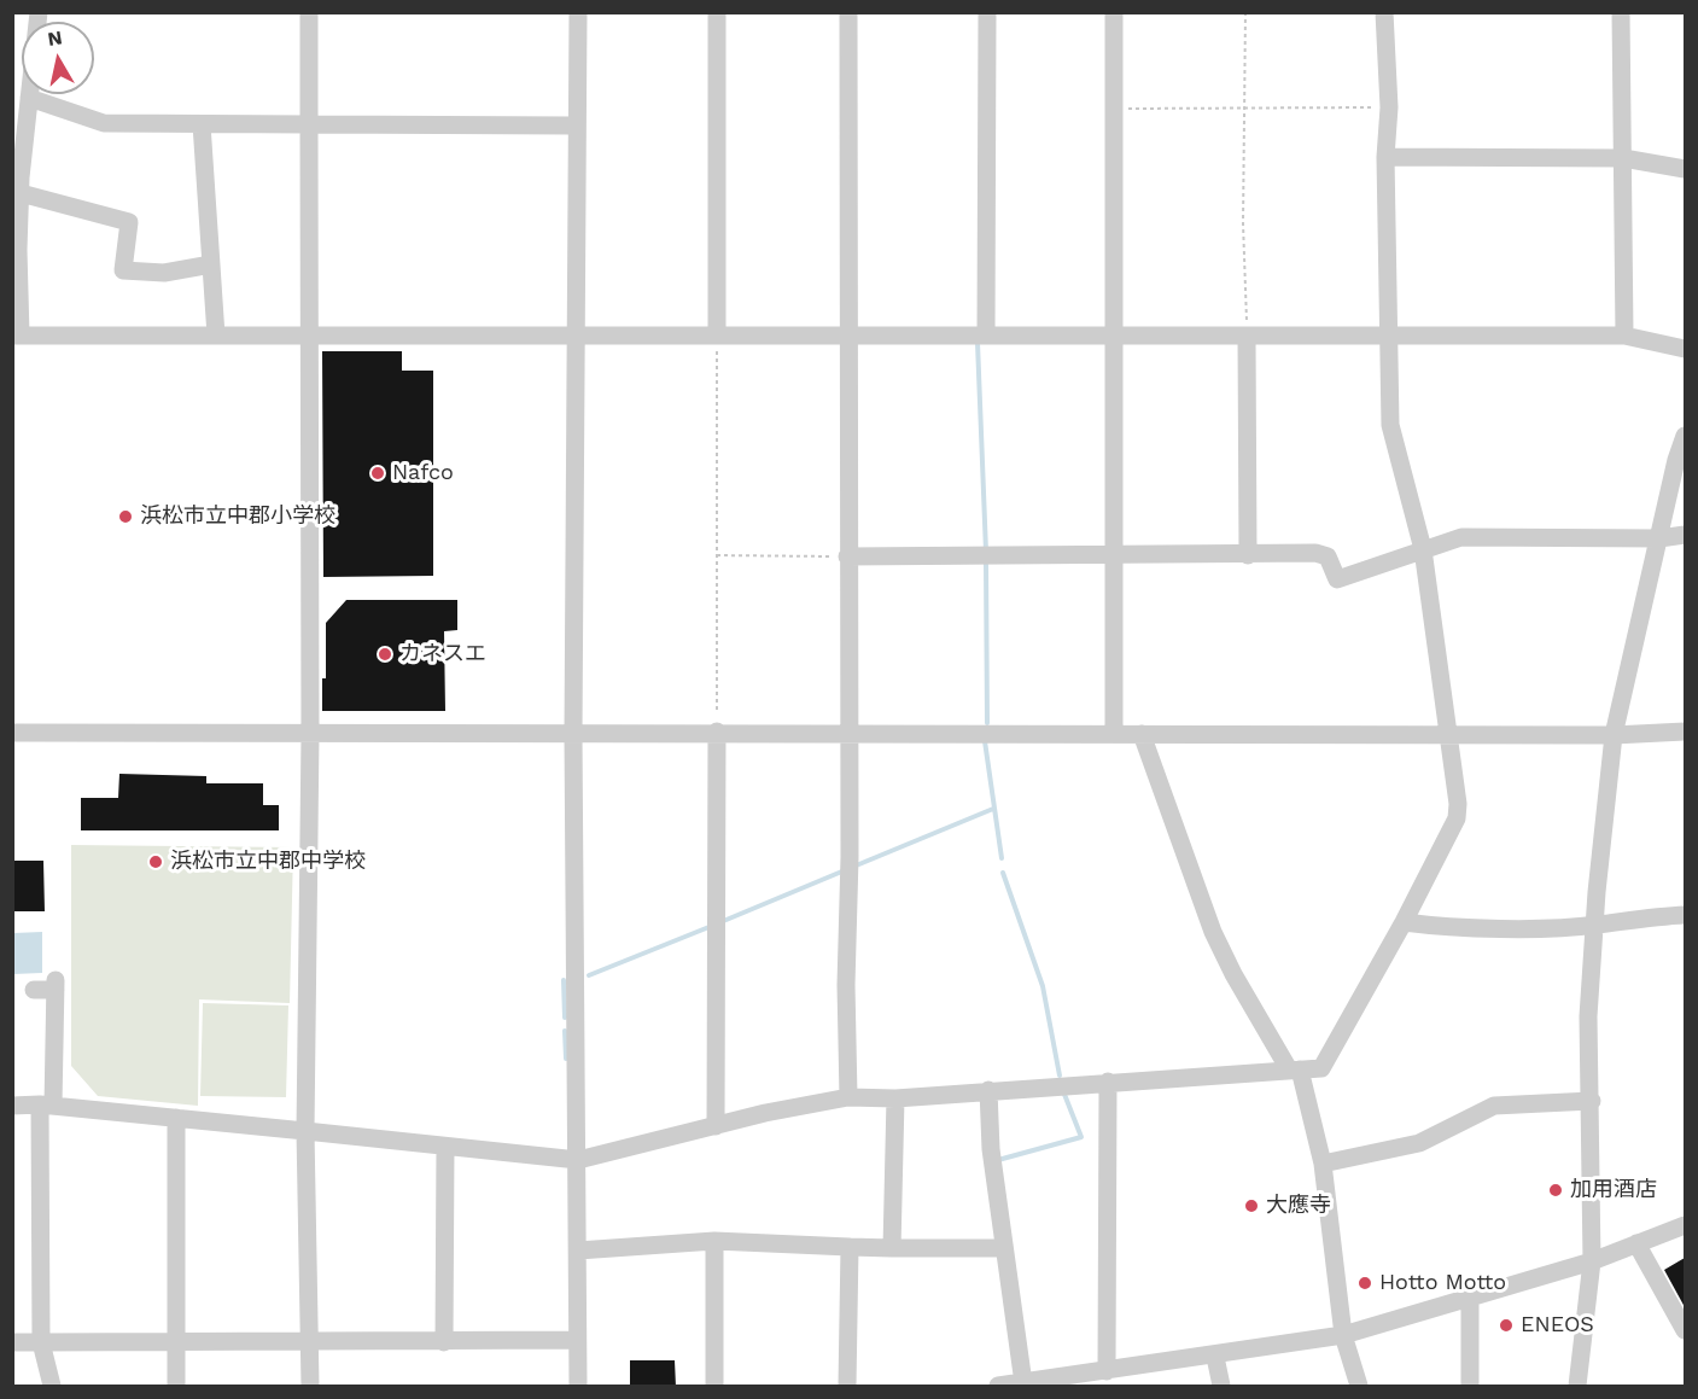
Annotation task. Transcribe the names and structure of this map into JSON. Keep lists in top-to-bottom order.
{
  "places": [
    "Nafco",
    "浜松市立中郡小学校",
    "カネスエ",
    "浜松市立中郡中学校",
    "加用酒店",
    "大應寺",
    "Hotto Motto",
    "ENEOS"
  ],
  "north": "top"
}
